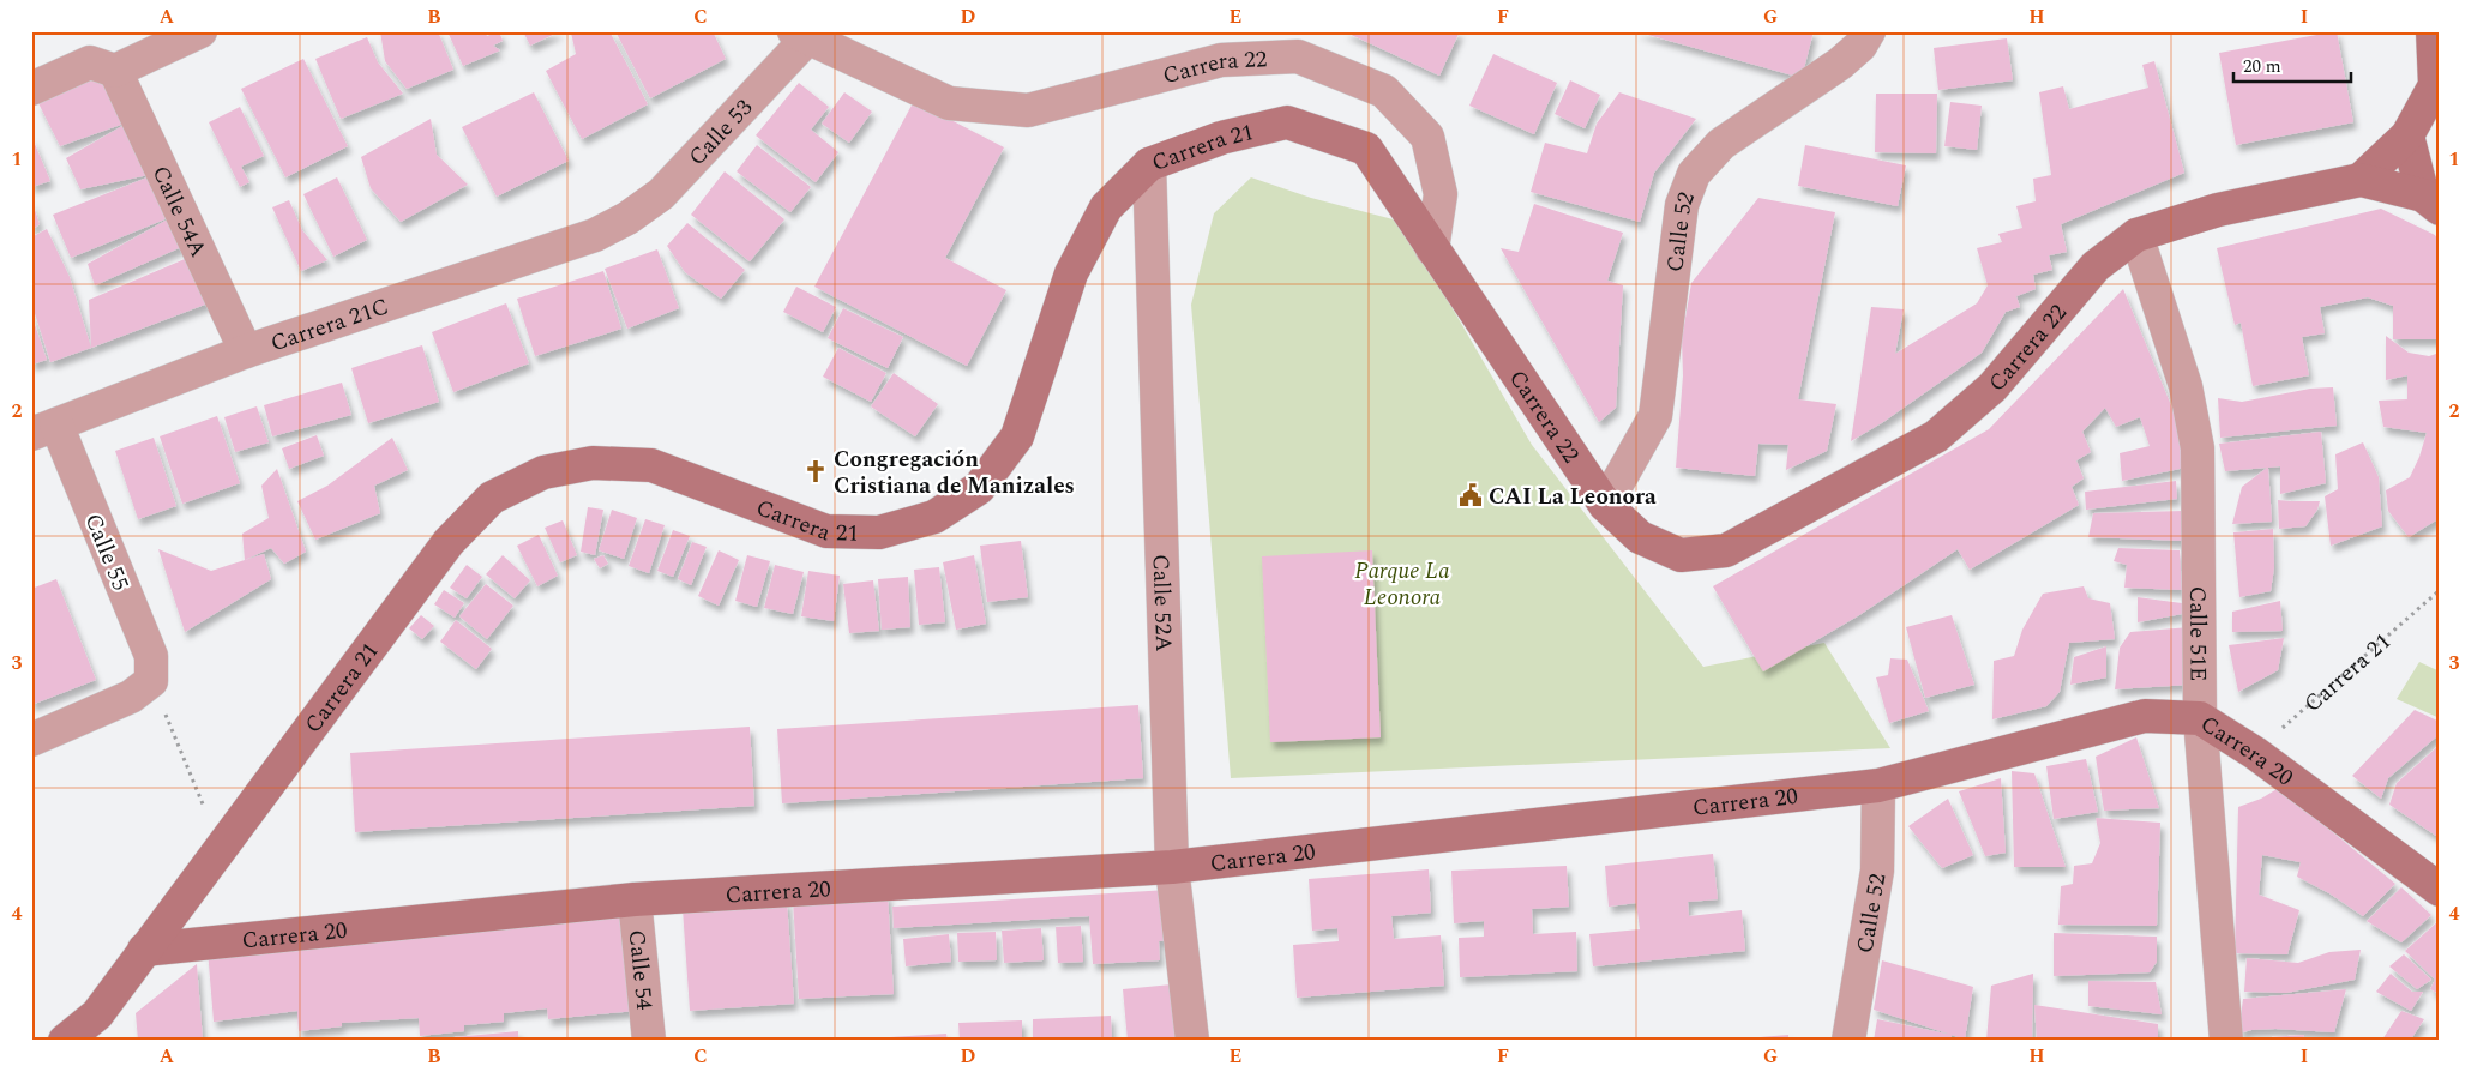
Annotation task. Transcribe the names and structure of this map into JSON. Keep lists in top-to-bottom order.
{
  "streets": {
    "main road": ["Carrera 22", "Carrera 21", "Carrera 20"],
    "street": [
      "Calle 53",
      "Calle 54A",
      "Calle 52",
      "Carrera 21C",
      "Calle 55",
      "Calle 52A",
      "Calle 51E",
      "Calle 54"
    ]
  },
  "crossings": [
    ["Carrera 22", "Calle 53"],
    ["Carrera 22", "Carrera 21"],
    ["Carrera 22", "Calle 52"],
    ["Carrera 22", "Calle 51E"],
    ["Calle 53", "Carrera 21C"],
    ["Carrera 21", "Calle 52A"],
    ["Carrera 21", "Carrera 20"],
    ["Calle 54A", "Carrera 21C"],
    ["Calle 52", "Carrera 20"],
    ["Carrera 21C", "Calle 55"],
    ["Calle 52A", "Carrera 20"],
    ["Calle 51E", "Carrera 20"],
    ["Carrera 20", "Calle 54"]
  ],
  "parks": ["Parque La Leonora"],
  "places": {
    "church": ["Congregación Cristiana de Manizales"],
    "public building": ["CAI La Leonora"]
  },
  "scale_bar": "20 m",
  "grid": {
    "columns": [
      "A",
      "B",
      "C",
      "D",
      "E",
      "F",
      "G",
      "H",
      "I"
    ],
    "rows": [
      "1",
      "2",
      "3",
      "4"
    ]
  }
}
